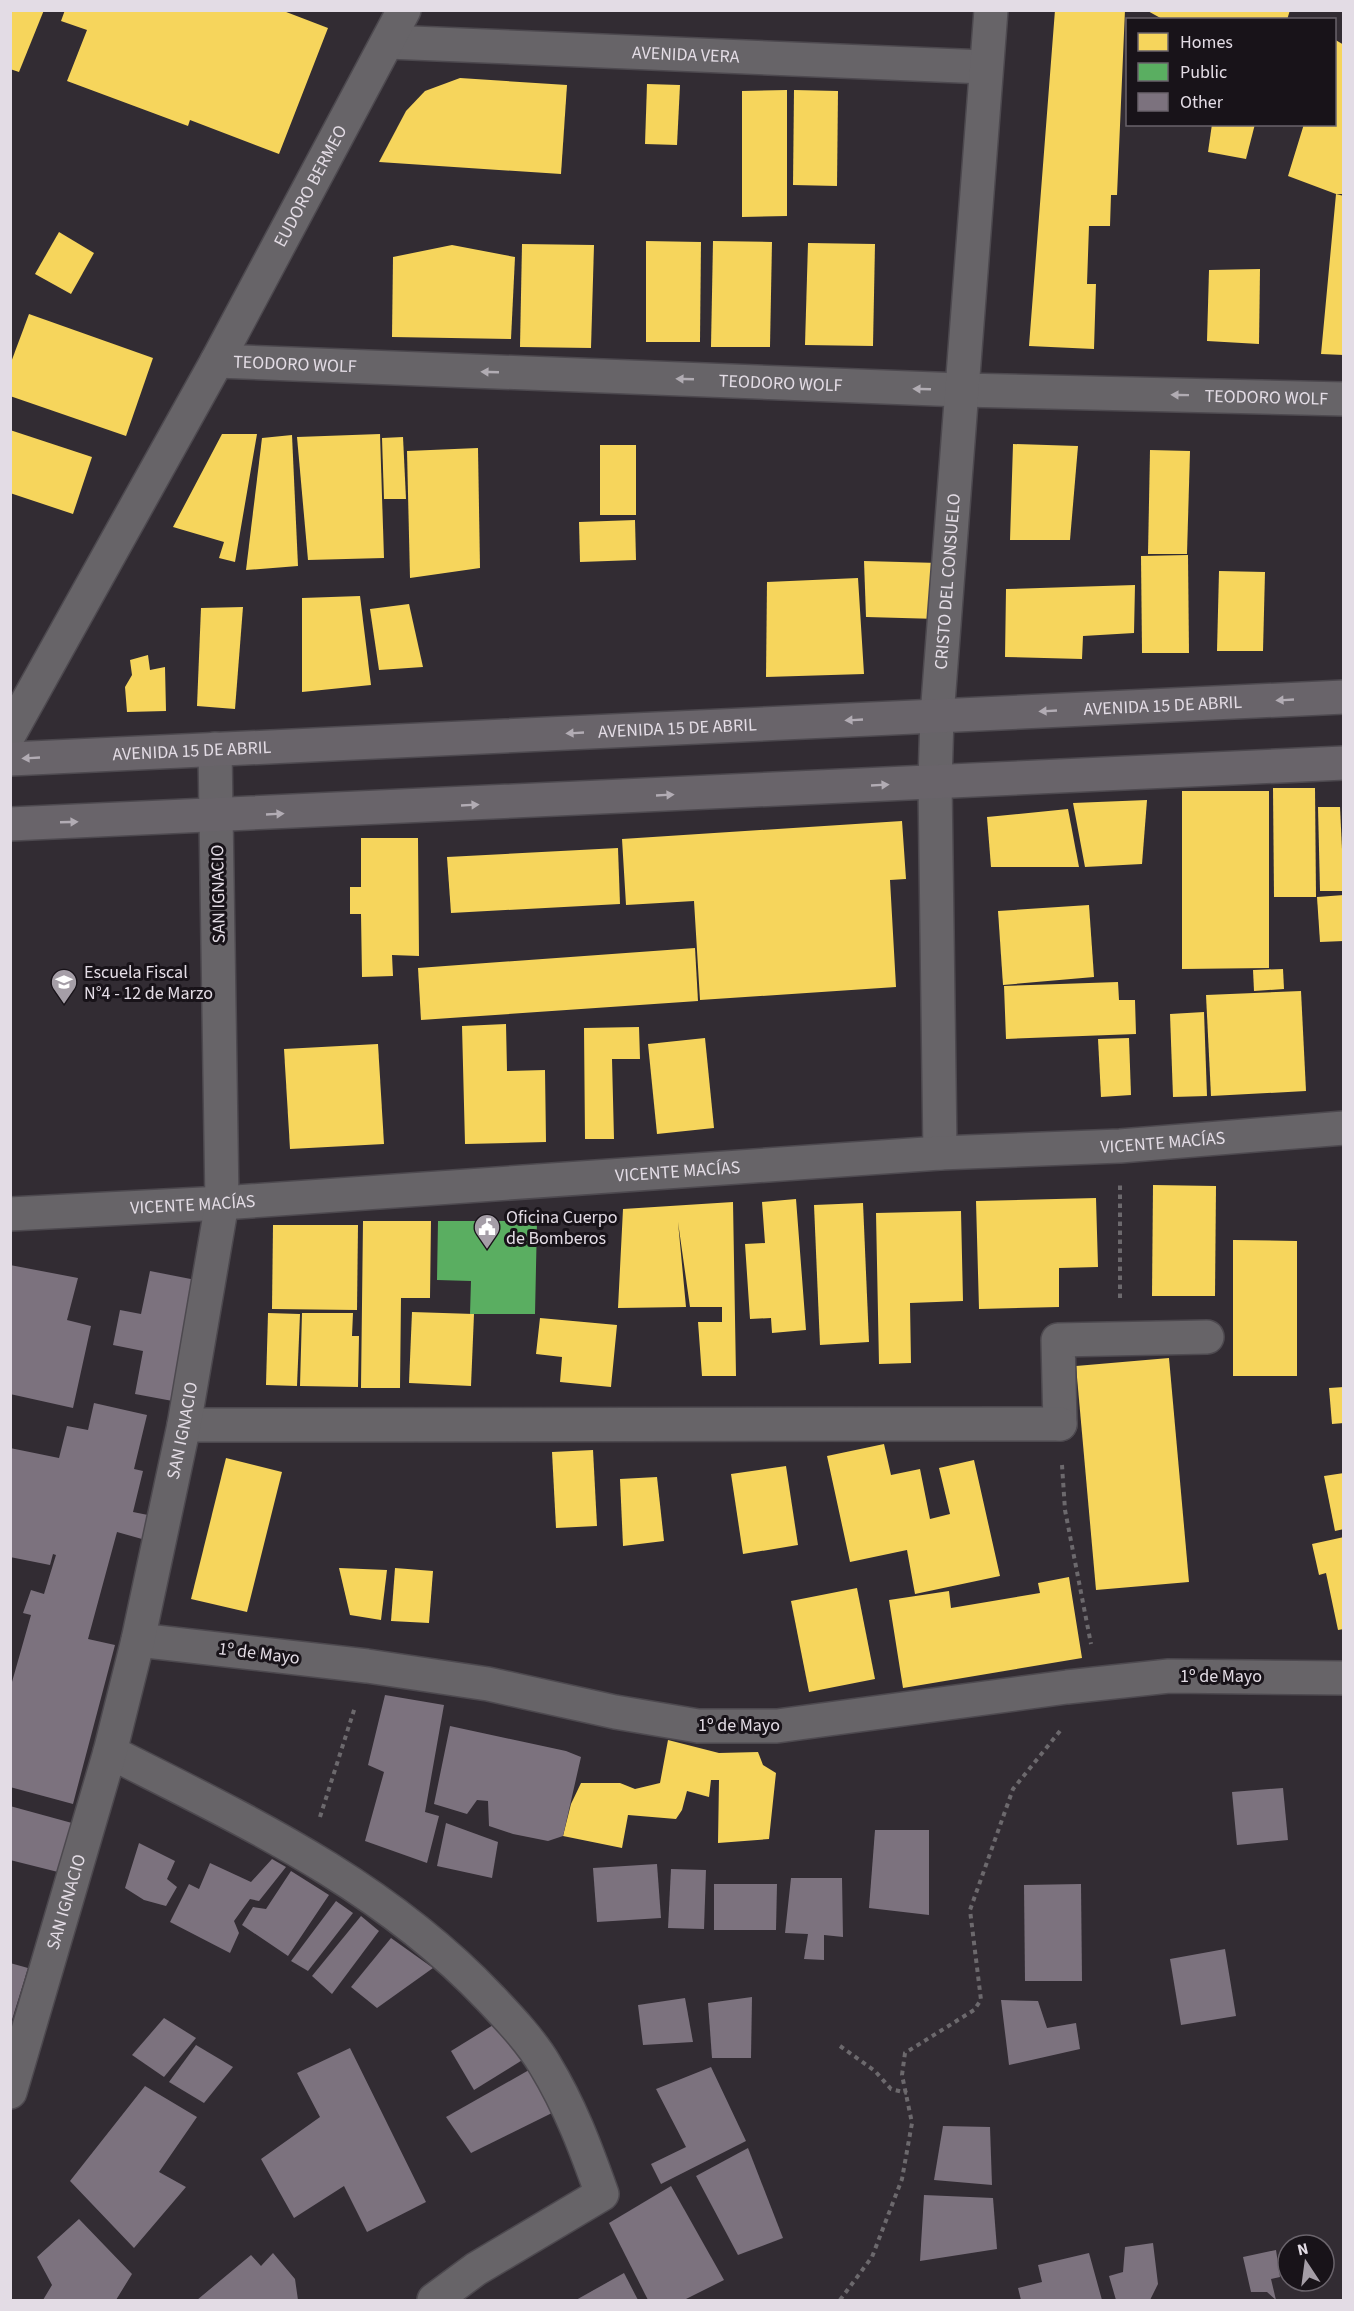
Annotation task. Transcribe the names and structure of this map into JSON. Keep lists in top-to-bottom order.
{
  "streets": {
    "main road": ["AVENIDA 15 DE ABRIL"],
    "street": [
      "AVENIDA VERA",
      "EUDORO BERMEO",
      "TEODORO WOLF",
      "CRISTO DEL CONSUELO",
      "SAN IGNACIO",
      "VICENTE MACÍAS",
      "1º de Mayo"
    ]
  },
  "crossings": [
    ["AVENIDA VERA", "EUDORO BERMEO"],
    ["AVENIDA VERA", "CRISTO DEL CONSUELO"],
    ["EUDORO BERMEO", "TEODORO WOLF"],
    ["TEODORO WOLF", "CRISTO DEL CONSUELO"],
    ["CRISTO DEL CONSUELO", "AVENIDA 15 DE ABRIL"],
    ["CRISTO DEL CONSUELO", "VICENTE MACÍAS"],
    ["AVENIDA 15 DE ABRIL", "SAN IGNACIO"],
    ["SAN IGNACIO", "VICENTE MACÍAS"],
    ["SAN IGNACIO", "1º de Mayo"]
  ],
  "one_way": ["TEODORO WOLF"],
  "places": {
    "school or university": ["Escuela Fiscal N°4 - 12 de Marzo"],
    "public building": ["Oficina Cuerpo de Bomberos"]
  },
  "legend": ["Homes", "Public", "Other"],
  "north": "top"
}
